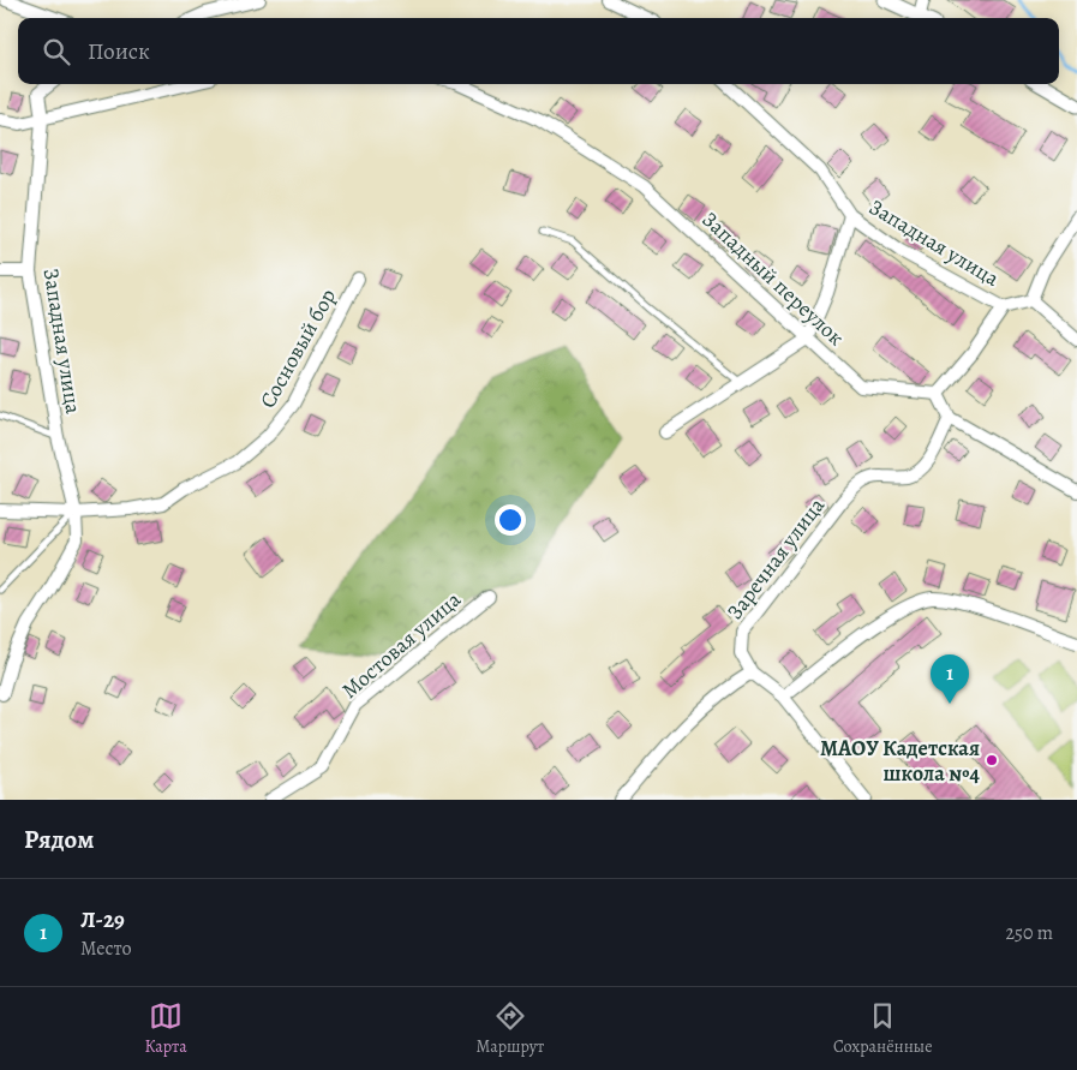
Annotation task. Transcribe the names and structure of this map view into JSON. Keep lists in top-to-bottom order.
{
  "streets": {
    "street": [
      "Западная улица",
      "Западный переулок",
      "Сосновый бор",
      "Заречная улица",
      "Мостовая улица"
    ]
  },
  "places": ["МАОУ Кадетская школа №4"],
  "page": {
    "search": "Поиск",
    "pins": "1",
    "heading": "Рядом",
    "list": [
      {
        "mark": "1",
        "name": "Л-29",
        "note": "Место",
        "value": "250 m"
      }
    ],
    "nav": ["Карта", "Маршрут", "Сохранённые"]
  }
}
